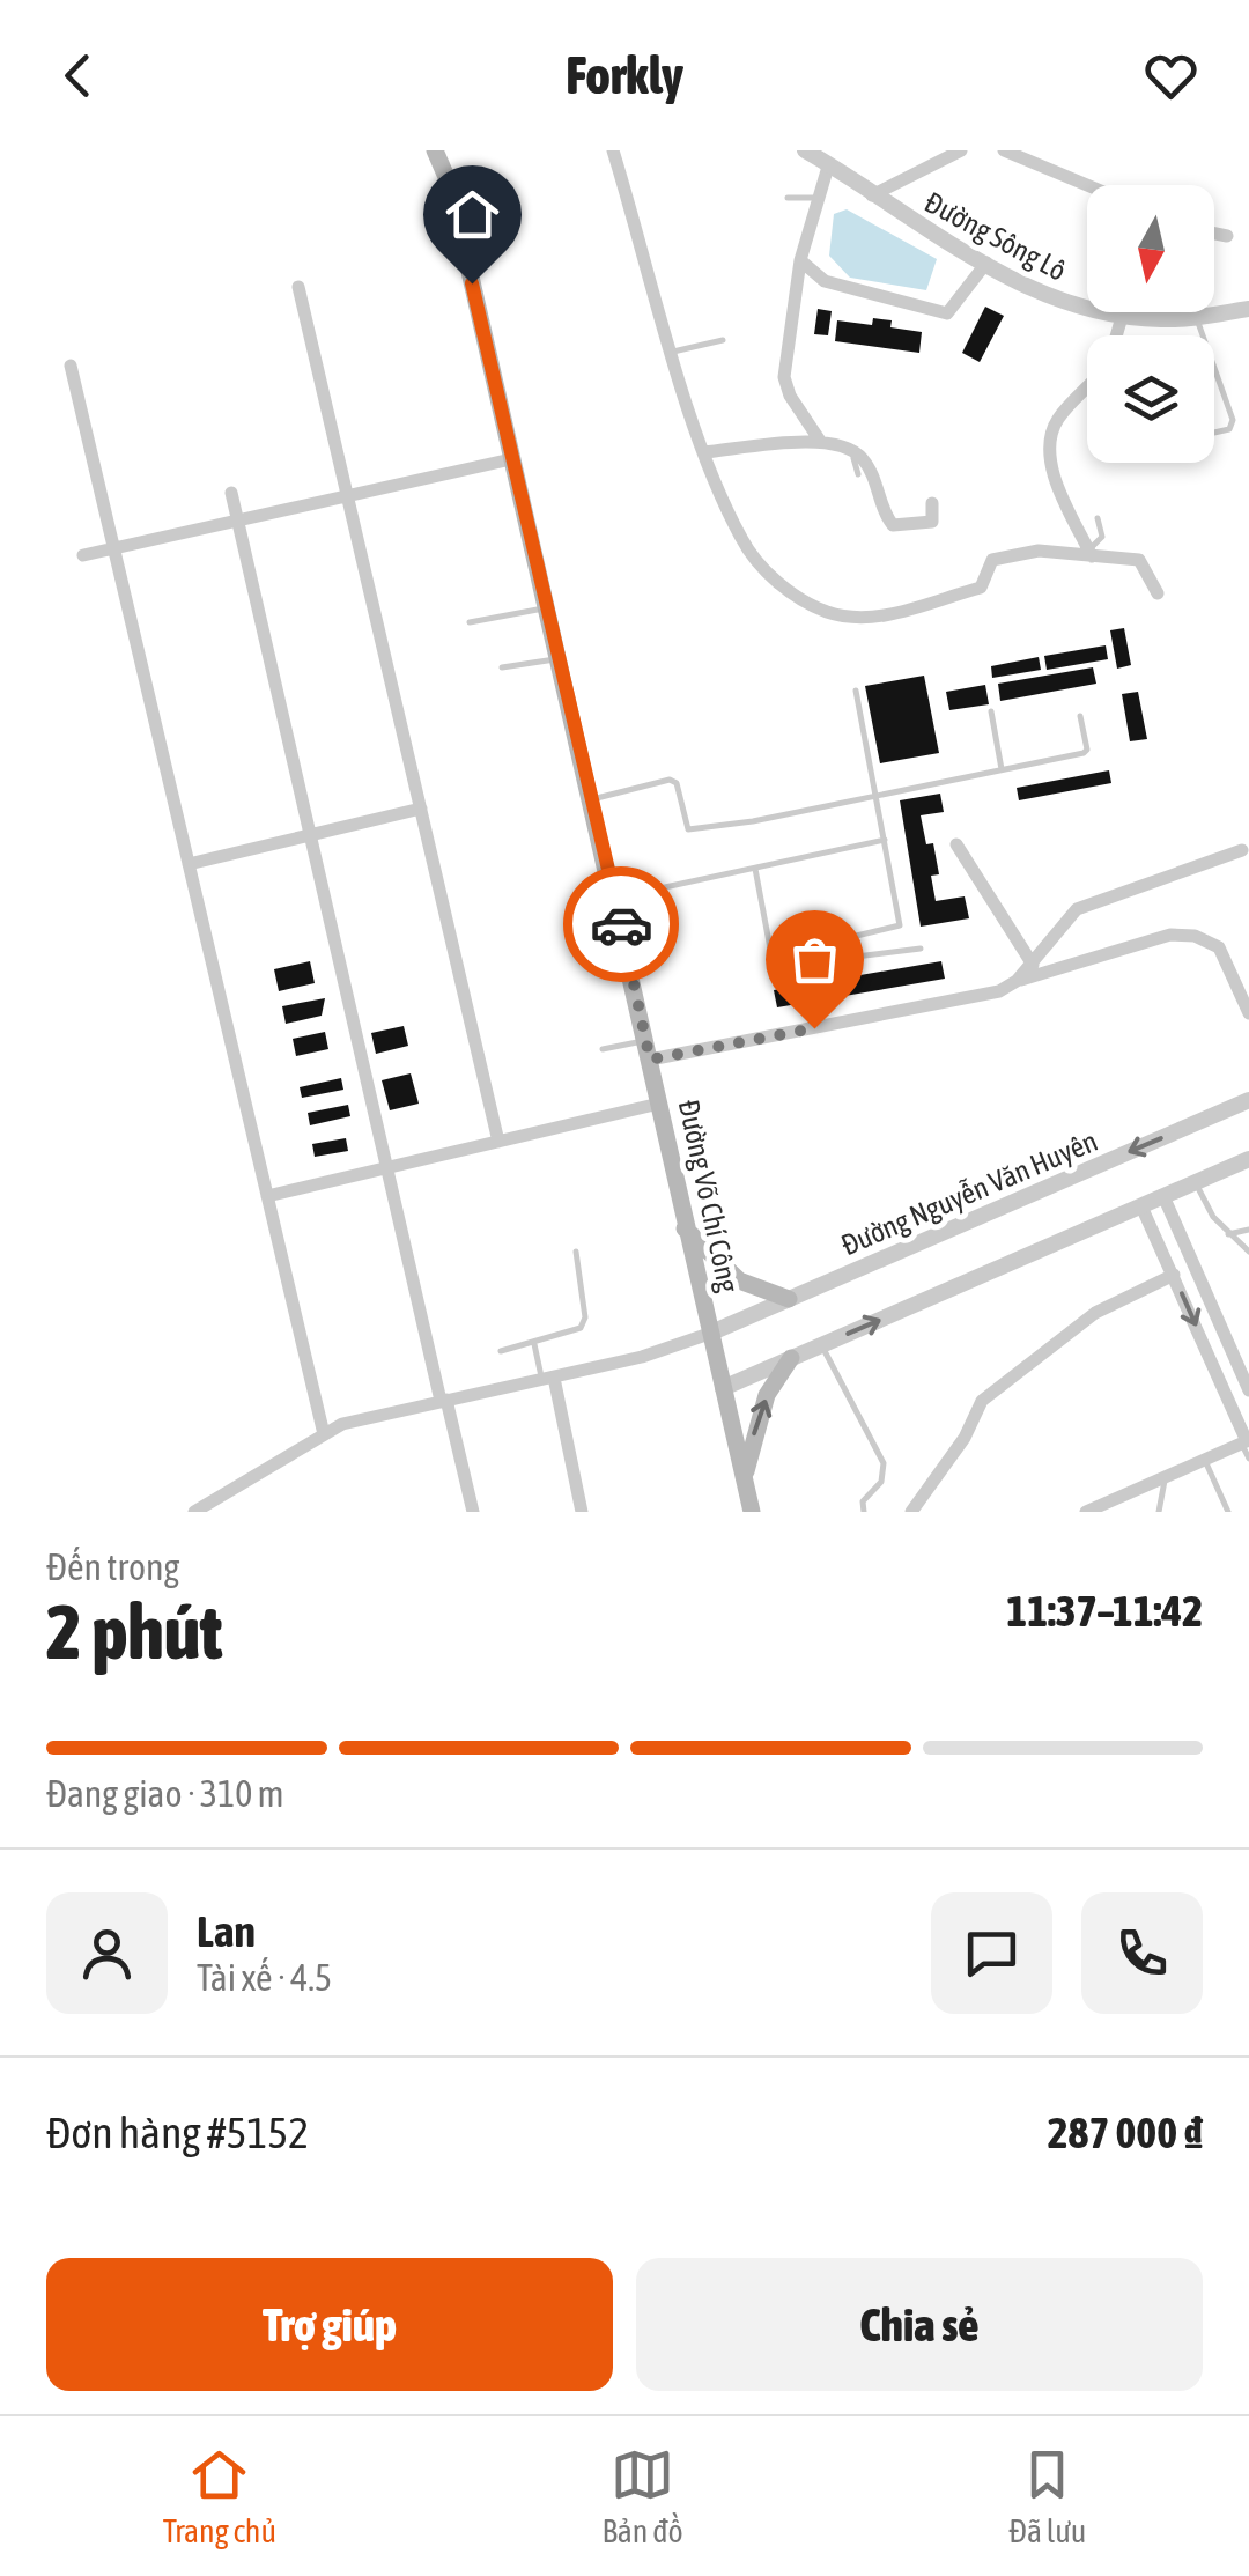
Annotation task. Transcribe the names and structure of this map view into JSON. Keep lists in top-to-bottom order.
{
  "streets": {
    "main road": ["Đường Võ Chí Công"],
    "street": ["Đường Sông Lô", "Đường Nguyễn Văn Huyên"]
  },
  "crossings": [
    ["Đường Nguyễn Văn Huyên", "Đường Võ Chí Công"]
  ],
  "north": "bottom",
  "page": {
    "header": "Forkly",
    "heading": ["2 phút", "Đến trong", "11:37–11:42"],
    "panel": [
      "Lan",
      "Tài xế · 4.5",
      "Đơn hàng #5152",
      "287 000 ₫"
    ],
    "bar": "Đang giao · 310 m",
    "buttons": ["Trợ giúp", "Chia sẻ"],
    "tabs": ["Trang chủ", "Bản đồ", "Đã lưu"]
  }
}
